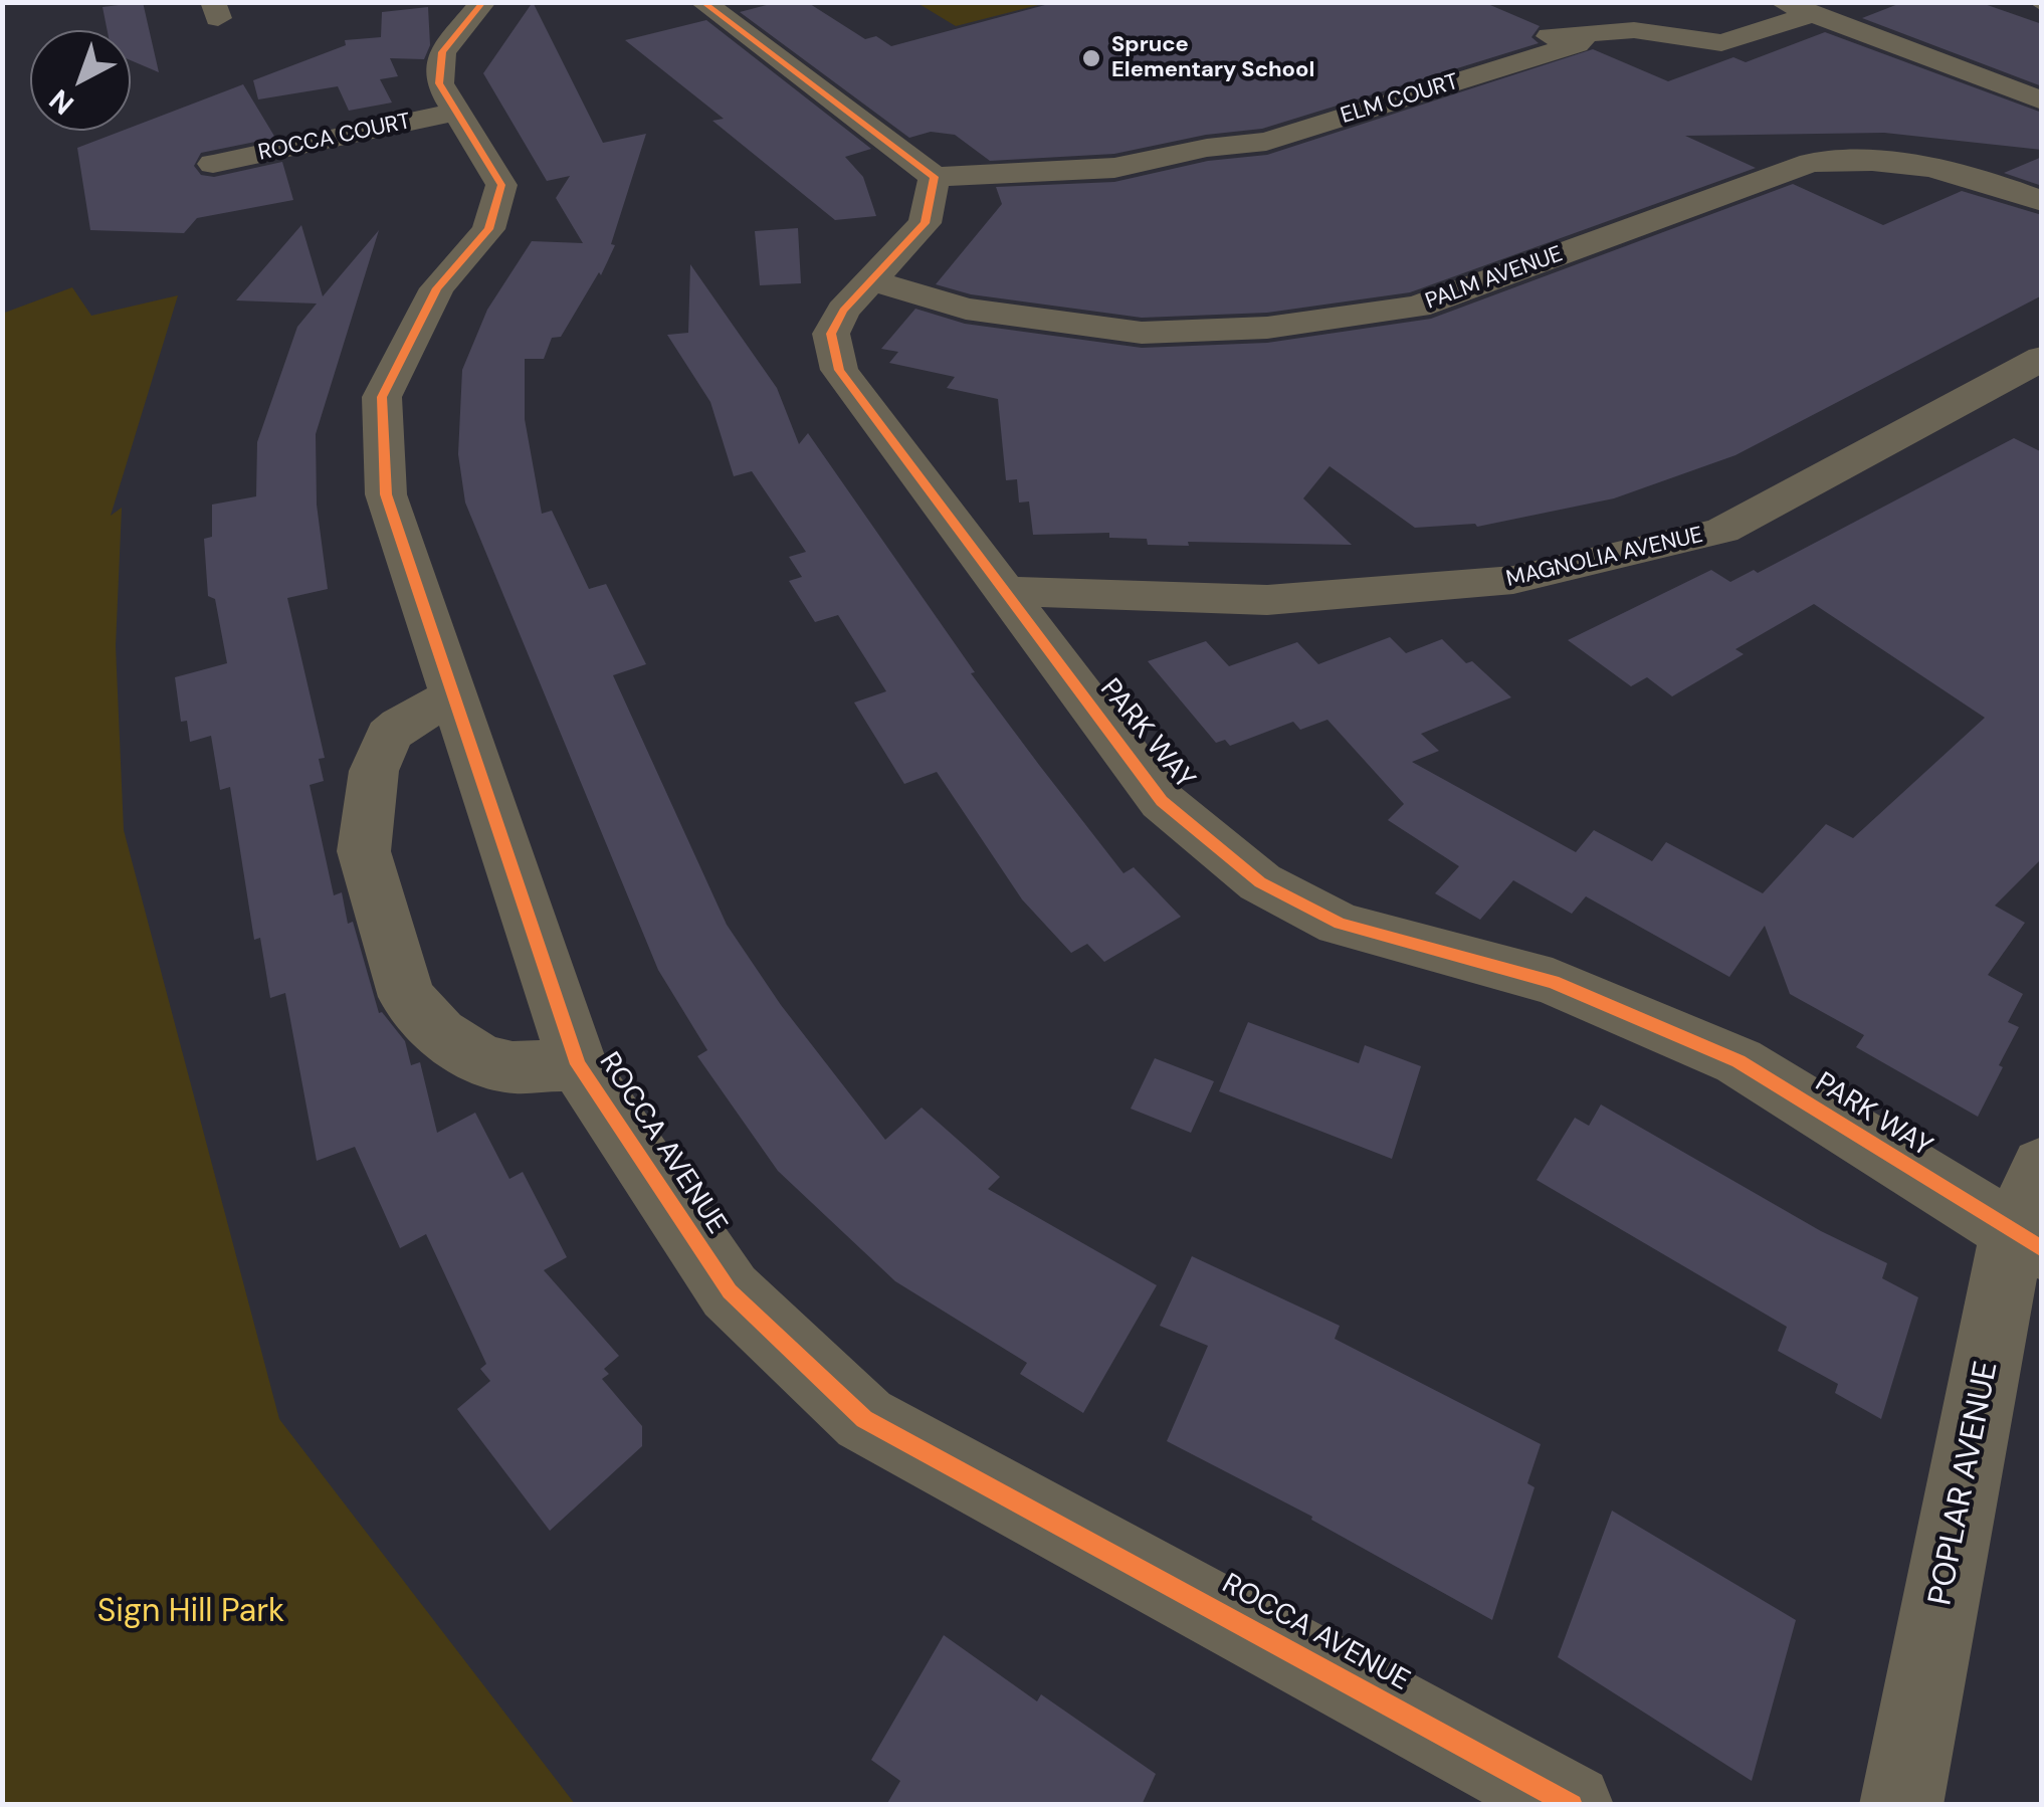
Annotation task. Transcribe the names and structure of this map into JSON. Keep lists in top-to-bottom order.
{
  "streets": {
    "street": [
      "ELM COURT",
      "ROCCA COURT",
      "PALM AVENUE",
      "MAGNOLIA AVENUE",
      "PARK WAY",
      "ROCCA AVENUE",
      "POPLAR AVENUE"
    ]
  },
  "crossings": [
    ["ELM COURT", "PARK WAY"],
    ["ROCCA COURT", "ROCCA AVENUE"],
    ["PALM AVENUE", "PARK WAY"],
    ["MAGNOLIA AVENUE", "PARK WAY"],
    ["PARK WAY", "POPLAR AVENUE"]
  ],
  "parks": ["Sign Hill Park"],
  "places": ["Spruce Elementary School"],
  "north": "bottom left"
}
